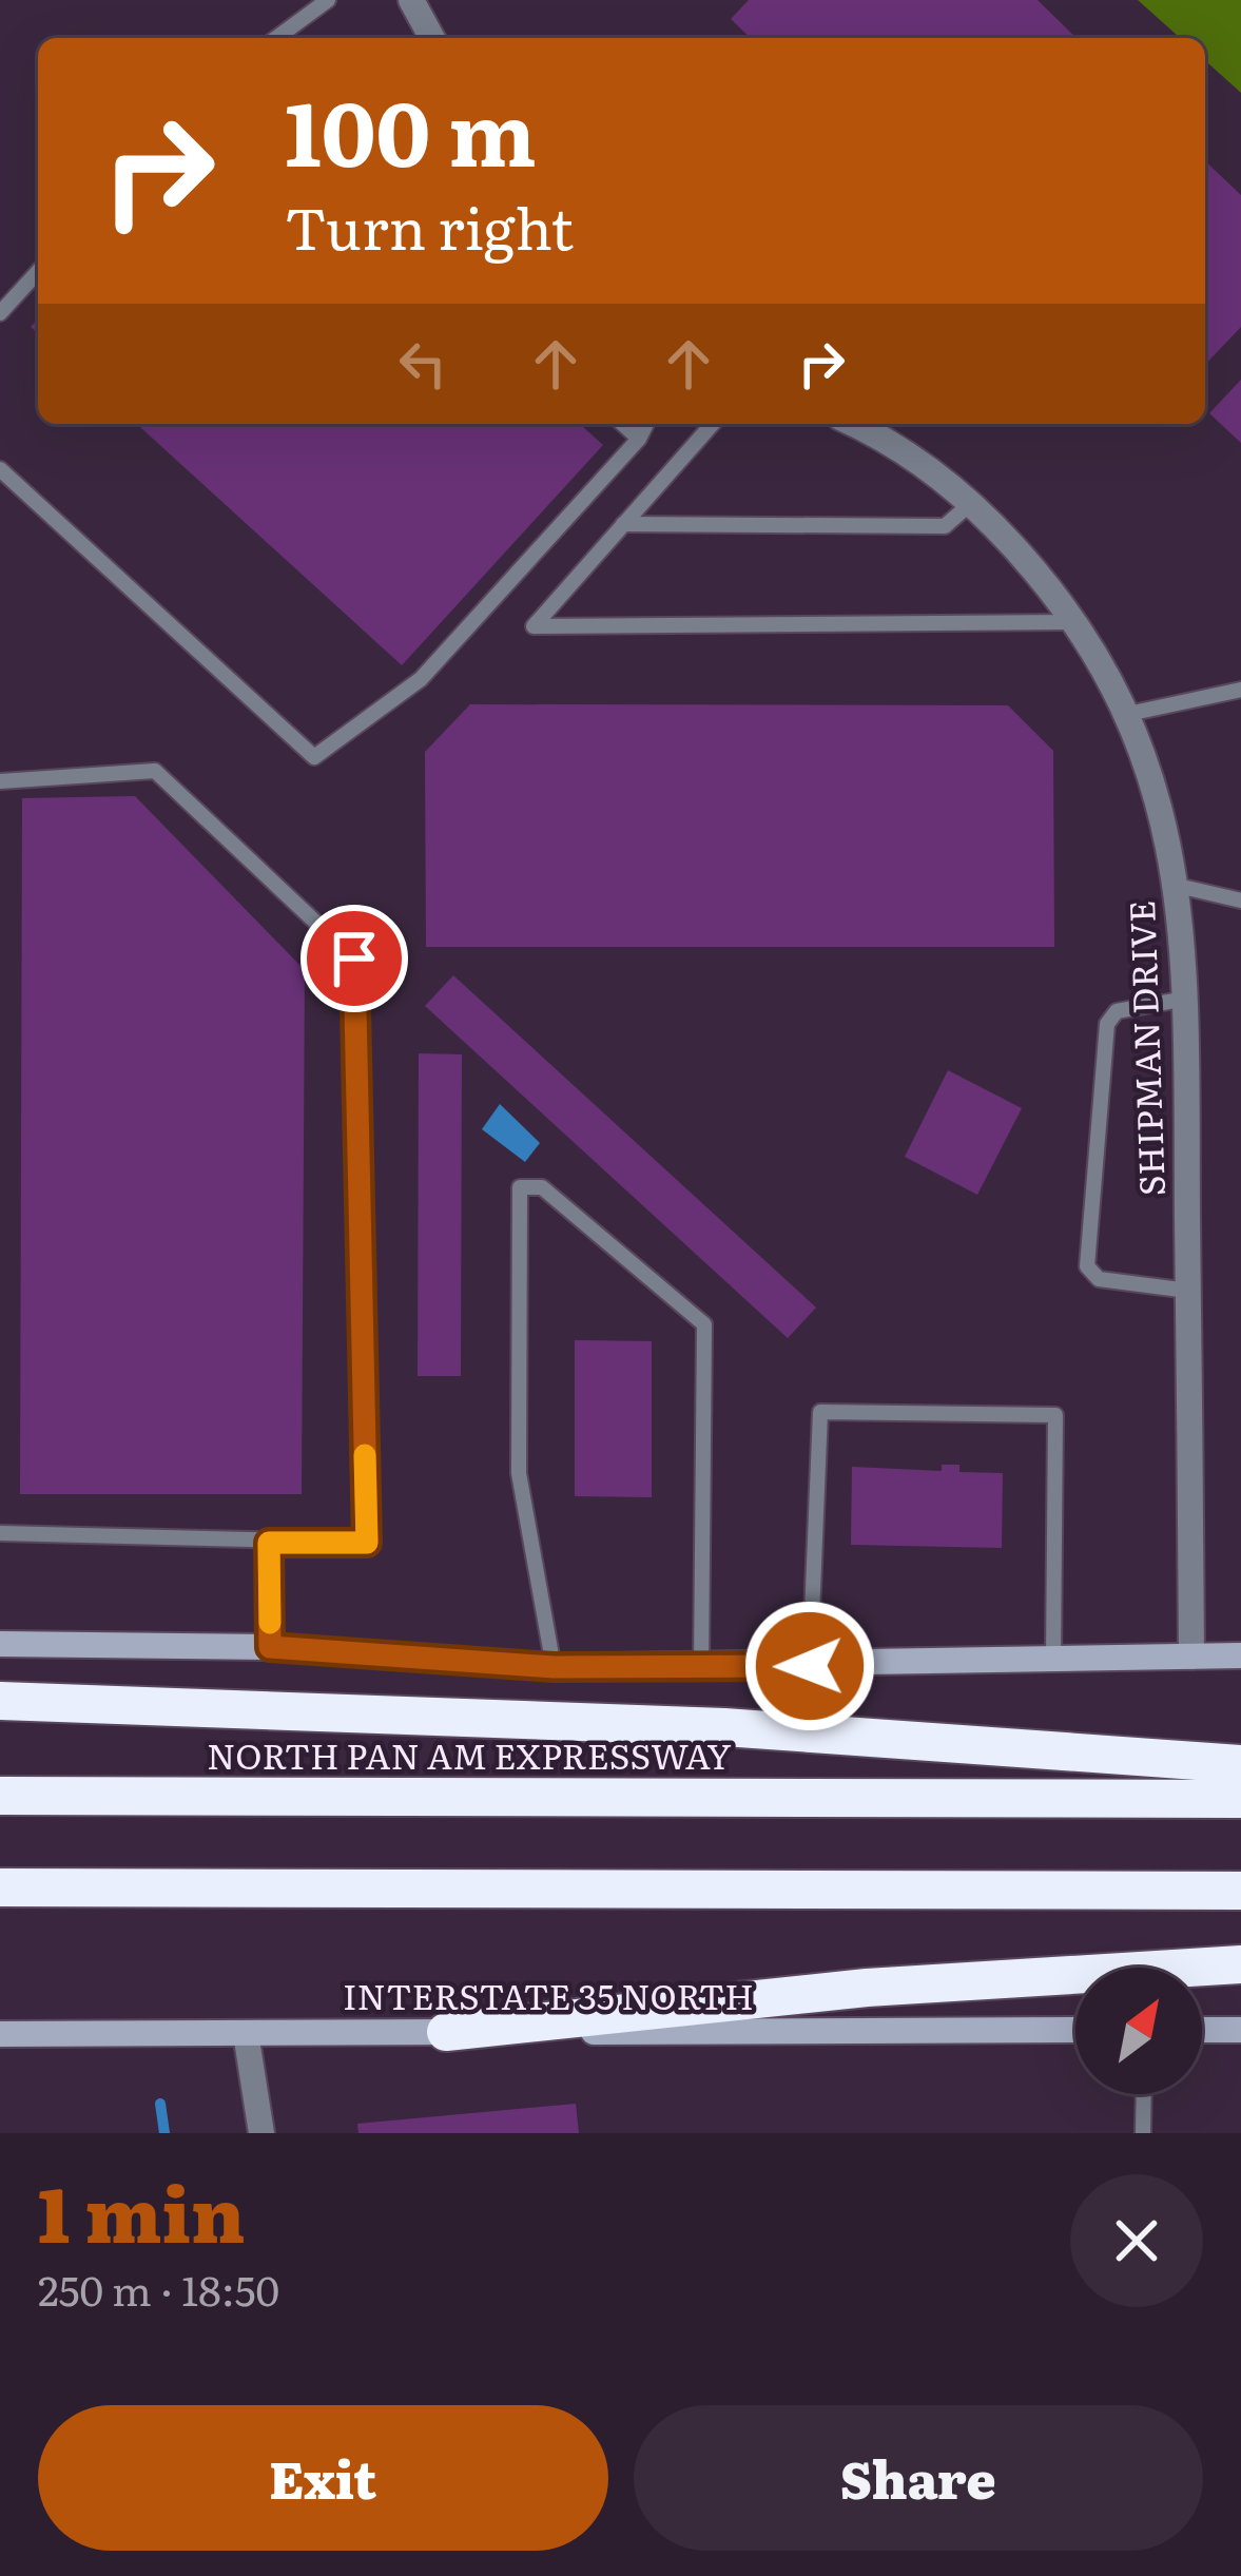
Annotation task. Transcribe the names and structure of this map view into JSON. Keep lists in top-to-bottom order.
{
  "streets": {
    "highway": ["NORTH PAN AM EXPRESSWAY"],
    "main road": ["INTERSTATE 35 NORTH"],
    "street": ["SHIPMAN DRIVE"]
  },
  "north": "top right",
  "page": {
    "turn": ["100 m", "Turn right"],
    "heading": ["1 min", "250 m · 18:50"],
    "buttons": ["Exit", "Share"]
  }
}
